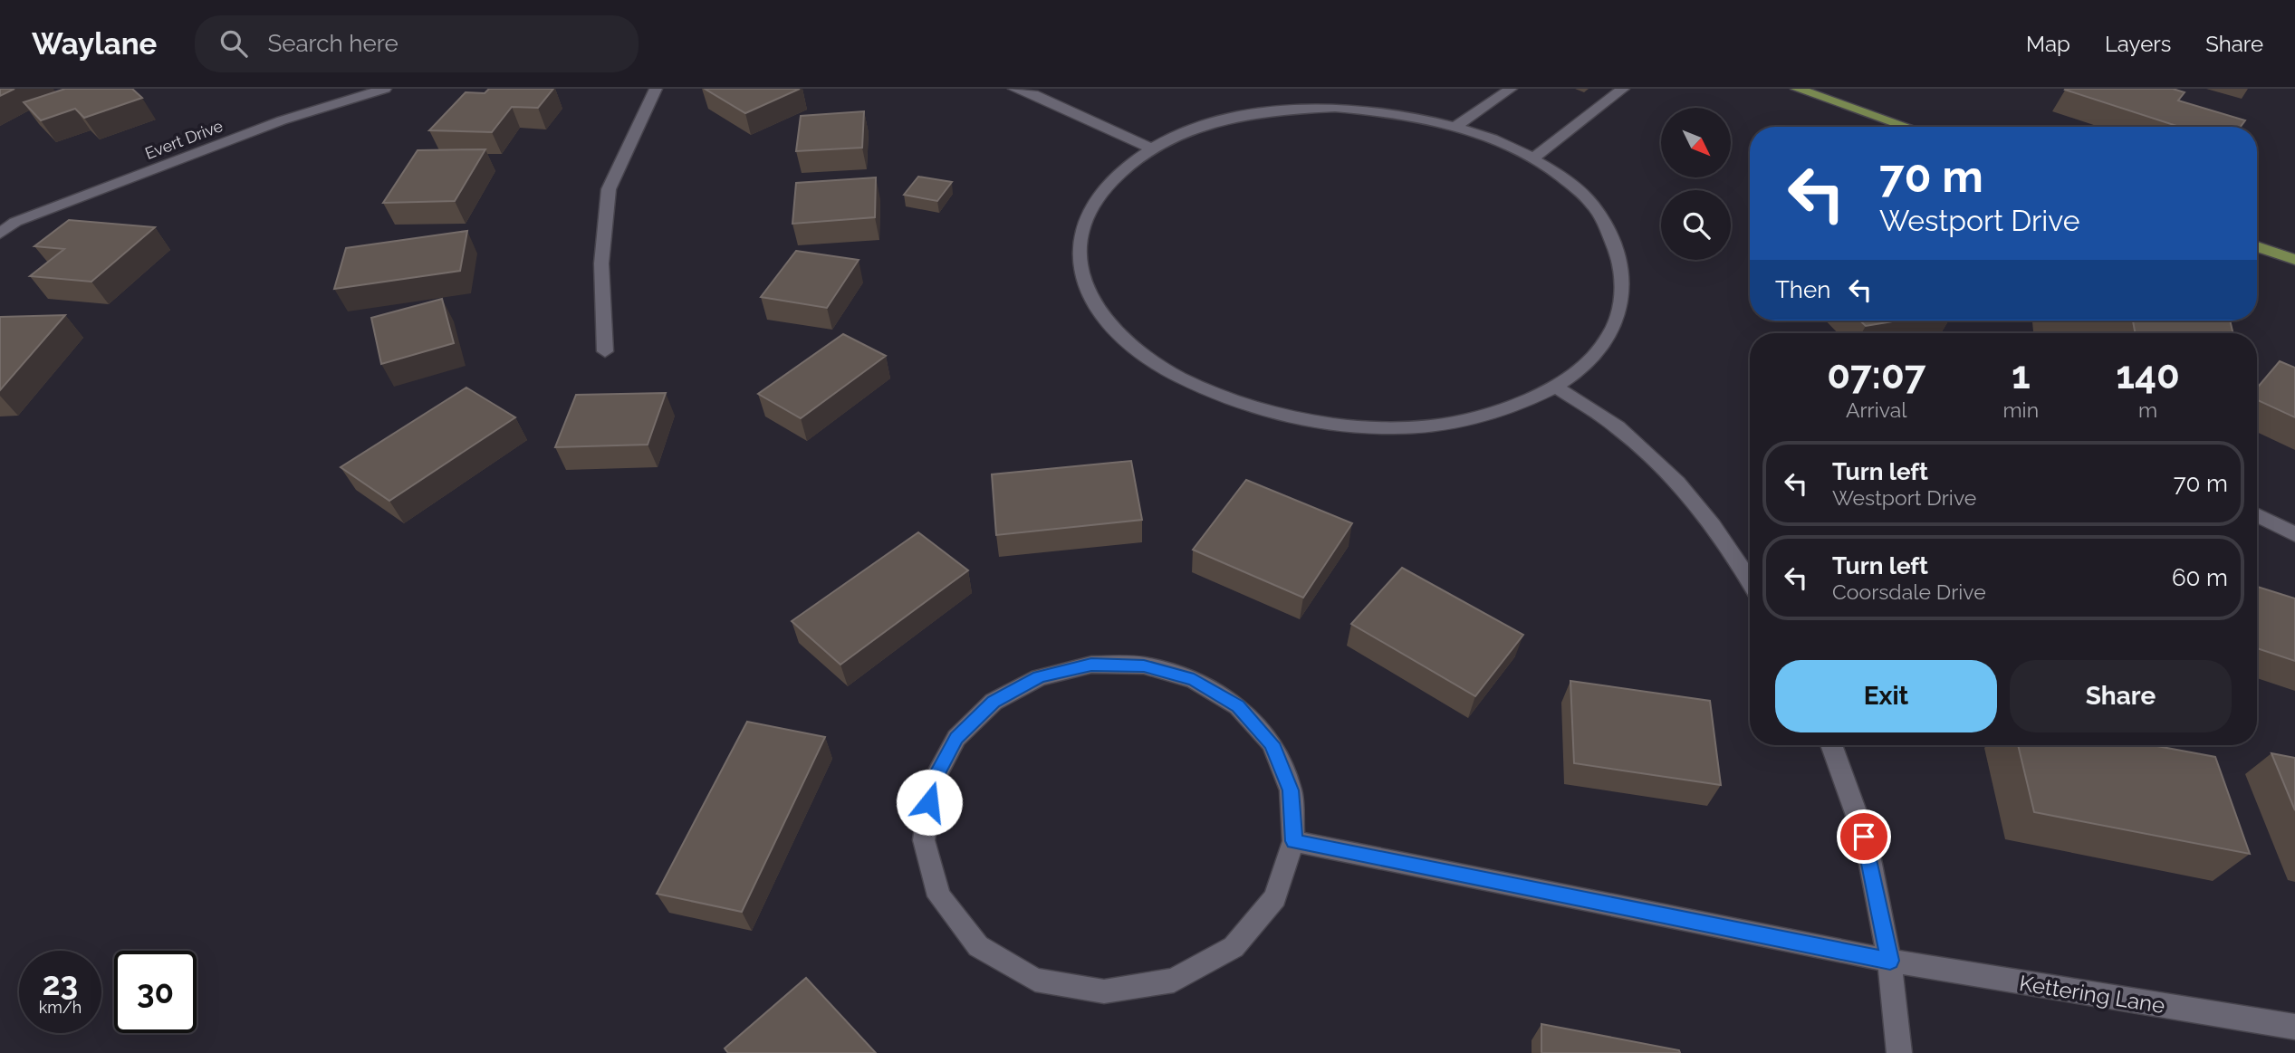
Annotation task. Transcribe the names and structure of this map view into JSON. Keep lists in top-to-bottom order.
{
  "streets": {
    "street": ["Evert Drive", "Kettering Lane"]
  },
  "north": "bottom right",
  "page": {
    "header": "Waylane",
    "search": "Search here",
    "nav": ["Map", "Layers", "Share"],
    "turn": ["70 m", "Westport Drive"],
    "then": "Then",
    "eta": [
      "07:07",
      "Arrival",
      "1",
      "min",
      "140",
      "m"
    ],
    "list": [
      {
        "name": "Turn left",
        "note": "Westport Drive",
        "value": "70 m"
      },
      {
        "name": "Turn left",
        "note": "Coorsdale Drive",
        "value": "60 m"
      }
    ],
    "buttons": ["Exit", "Share"],
    "speed": "23 km/h",
    "limit": "30"
  }
}
